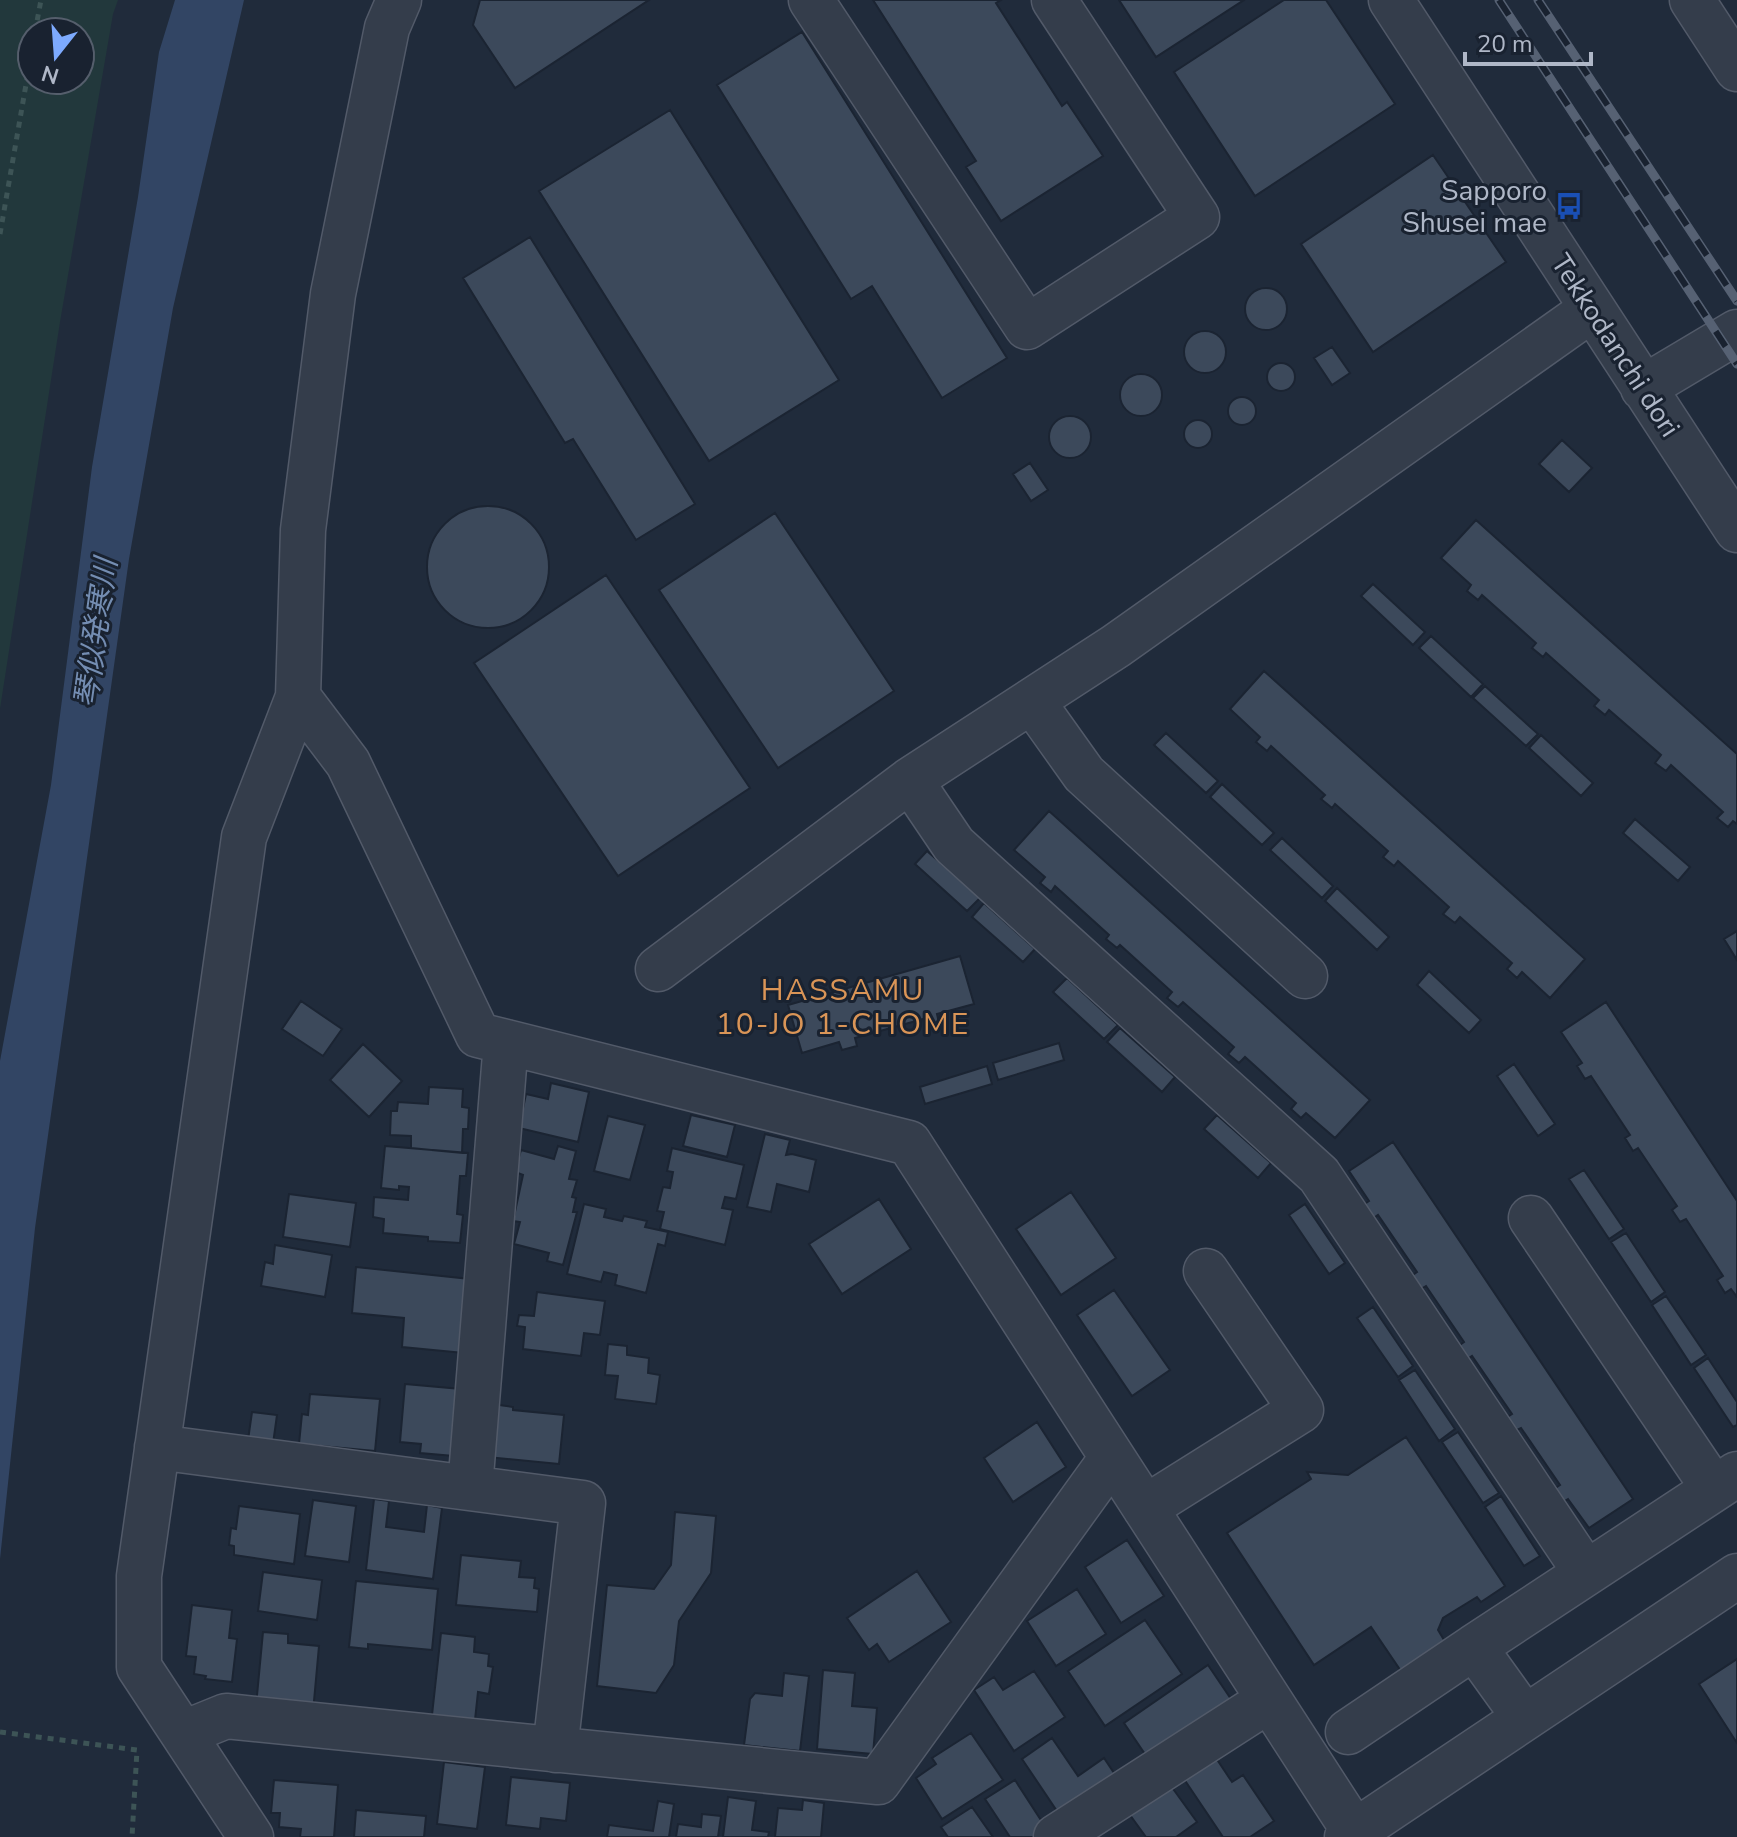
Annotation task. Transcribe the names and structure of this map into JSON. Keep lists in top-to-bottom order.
{
  "streets": {
    "street": ["Tekkodanchi dori"]
  },
  "districts": ["HASSAMU 10-JO 1-CHOME"],
  "water": ["琴似発寒川"],
  "places": {
    "bus stop": ["Sapporo Shusei mae"]
  },
  "scale_bar": "20 m",
  "north": "bottom"
}
